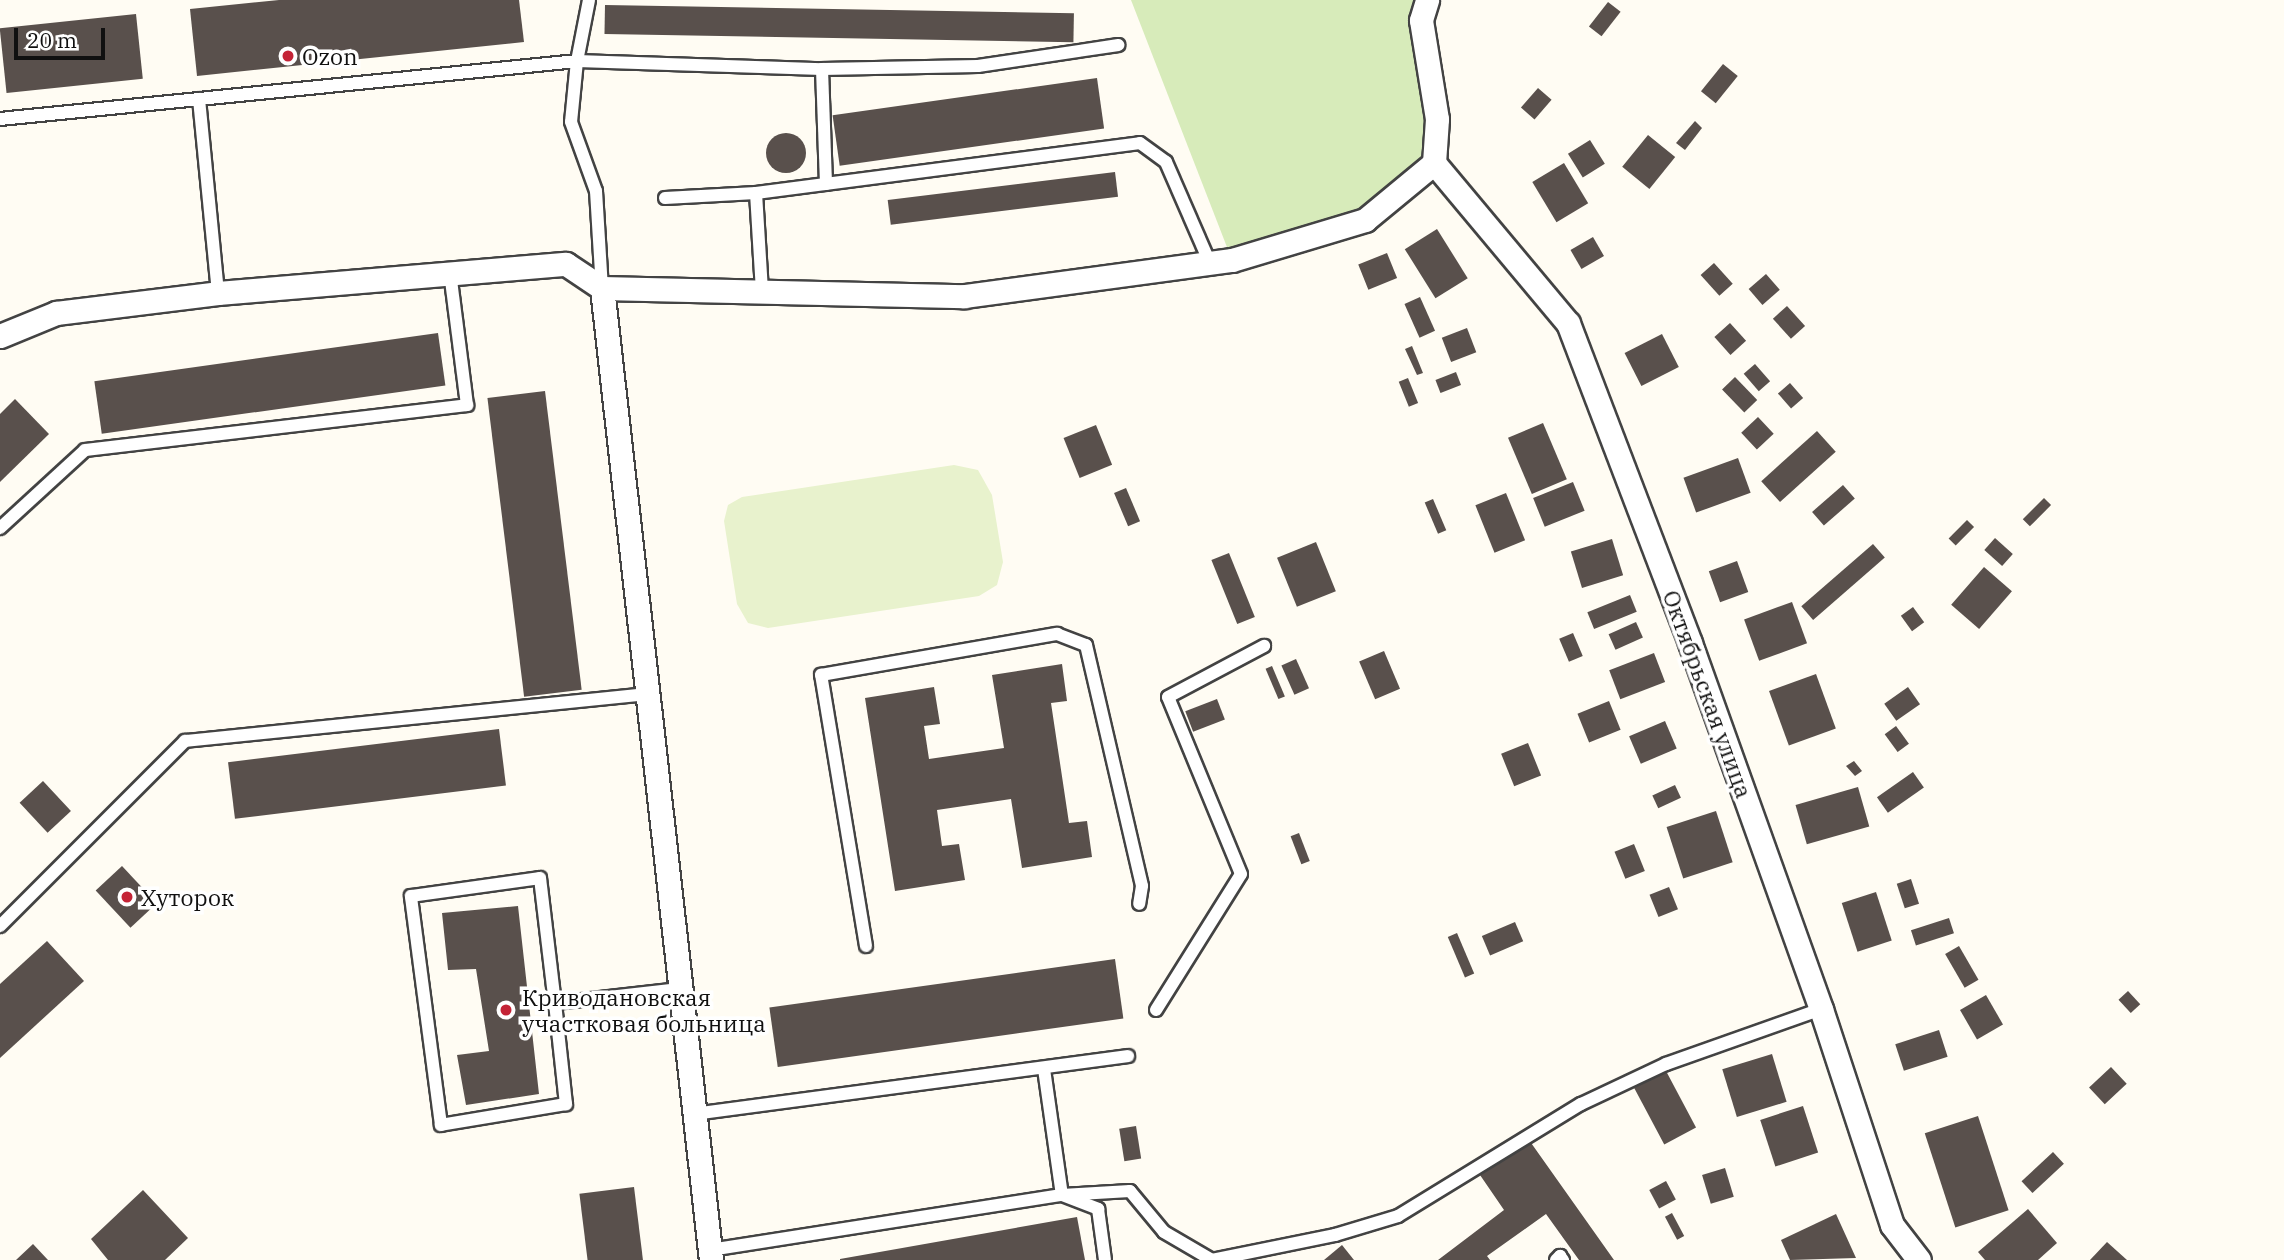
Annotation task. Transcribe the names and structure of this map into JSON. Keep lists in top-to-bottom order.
{
  "streets": {
    "street": ["Октябрьская улица"]
  },
  "places": ["Ozon", "Хуторок", "Криводановская участковая больница"],
  "scale_bar": "20 m"
}
